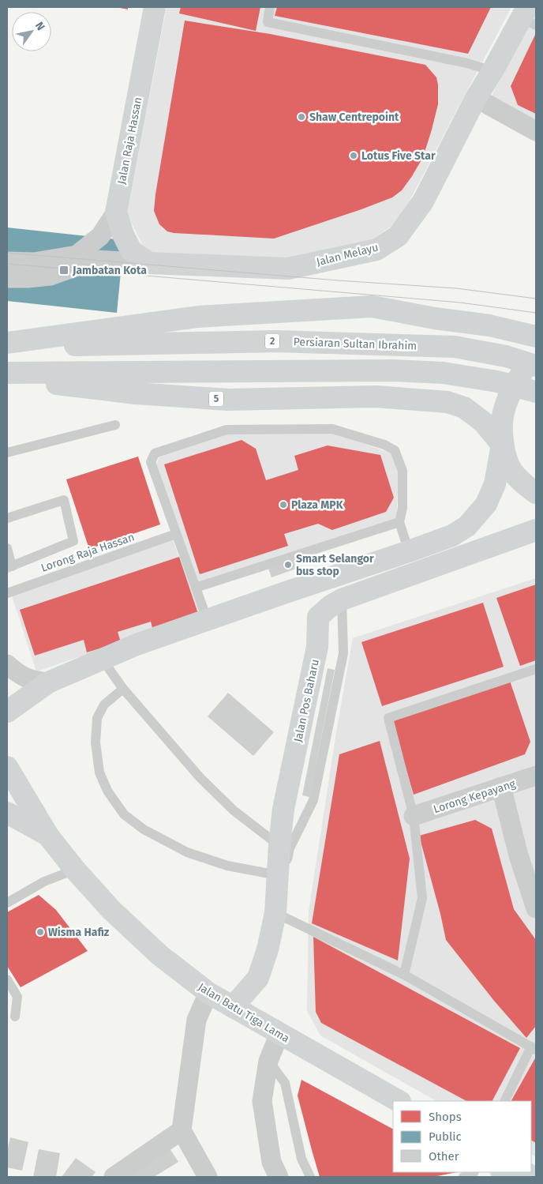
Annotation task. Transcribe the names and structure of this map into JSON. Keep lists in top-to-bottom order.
{
  "streets": {
    "main road": [
      "Jalan Raja Hassan",
      "Jalan Melayu",
      "2",
      "Persiaran Sultan Ibrahim",
      "5",
      "Jalan Pos Baharu",
      "Jalan Batu Tiga Lama"
    ],
    "street": ["Lorong Kepayang"],
    "lane": ["Lorong Raja Hassan"]
  },
  "crossings": [
    ["Jalan Pos Baharu", "Jalan Batu Tiga Lama"]
  ],
  "places": {
    "other": [
      "Shaw Centrepoint",
      "Lotus Five Star",
      "Plaza MPK",
      "Smart Selangor bus stop",
      "Wisma Hafiz"
    ],
    "transit": ["Jambatan Kota"]
  },
  "legend": ["Shops", "Public", "Other"],
  "north": "top right"
}
